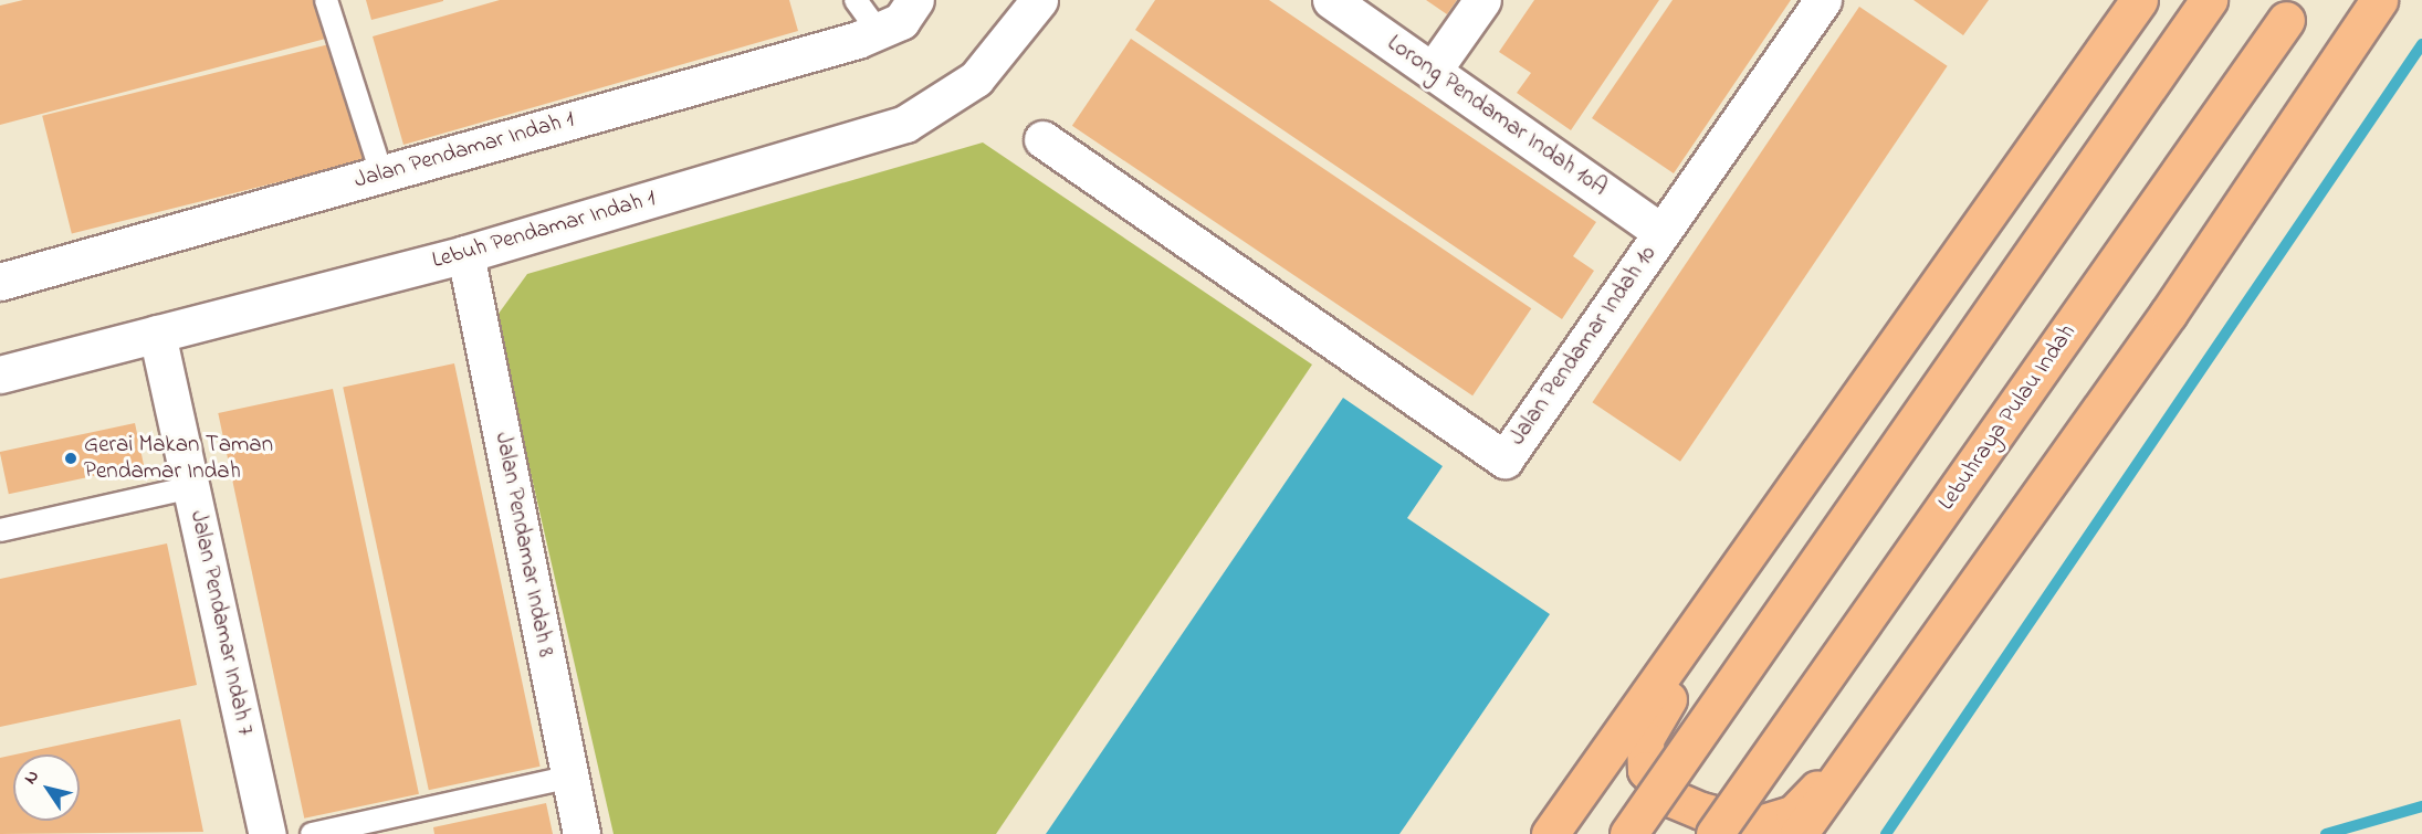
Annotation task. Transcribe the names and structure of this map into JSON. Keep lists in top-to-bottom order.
{
  "streets": {
    "main road": ["Lebuhraya Pulau Indah"],
    "street": [
      "Lorong Pendamar Indah 10A",
      "Jalan Pendamar Indah 1",
      "Lebuh Pendamar Indah 1",
      "Jalan Pendamar Indah 10",
      "Jalan Pendamar Indah 8",
      "Jalan Pendamar Indah 7"
    ]
  },
  "crossings": [
    ["Lorong Pendamar Indah 10A", "Jalan Pendamar Indah 10"],
    ["Lebuh Pendamar Indah 1", "Jalan Pendamar Indah 8"],
    ["Lebuh Pendamar Indah 1", "Jalan Pendamar Indah 7"]
  ],
  "places": ["Gerai Makan Taman Pendamar Indah"],
  "north": "top left"
}
